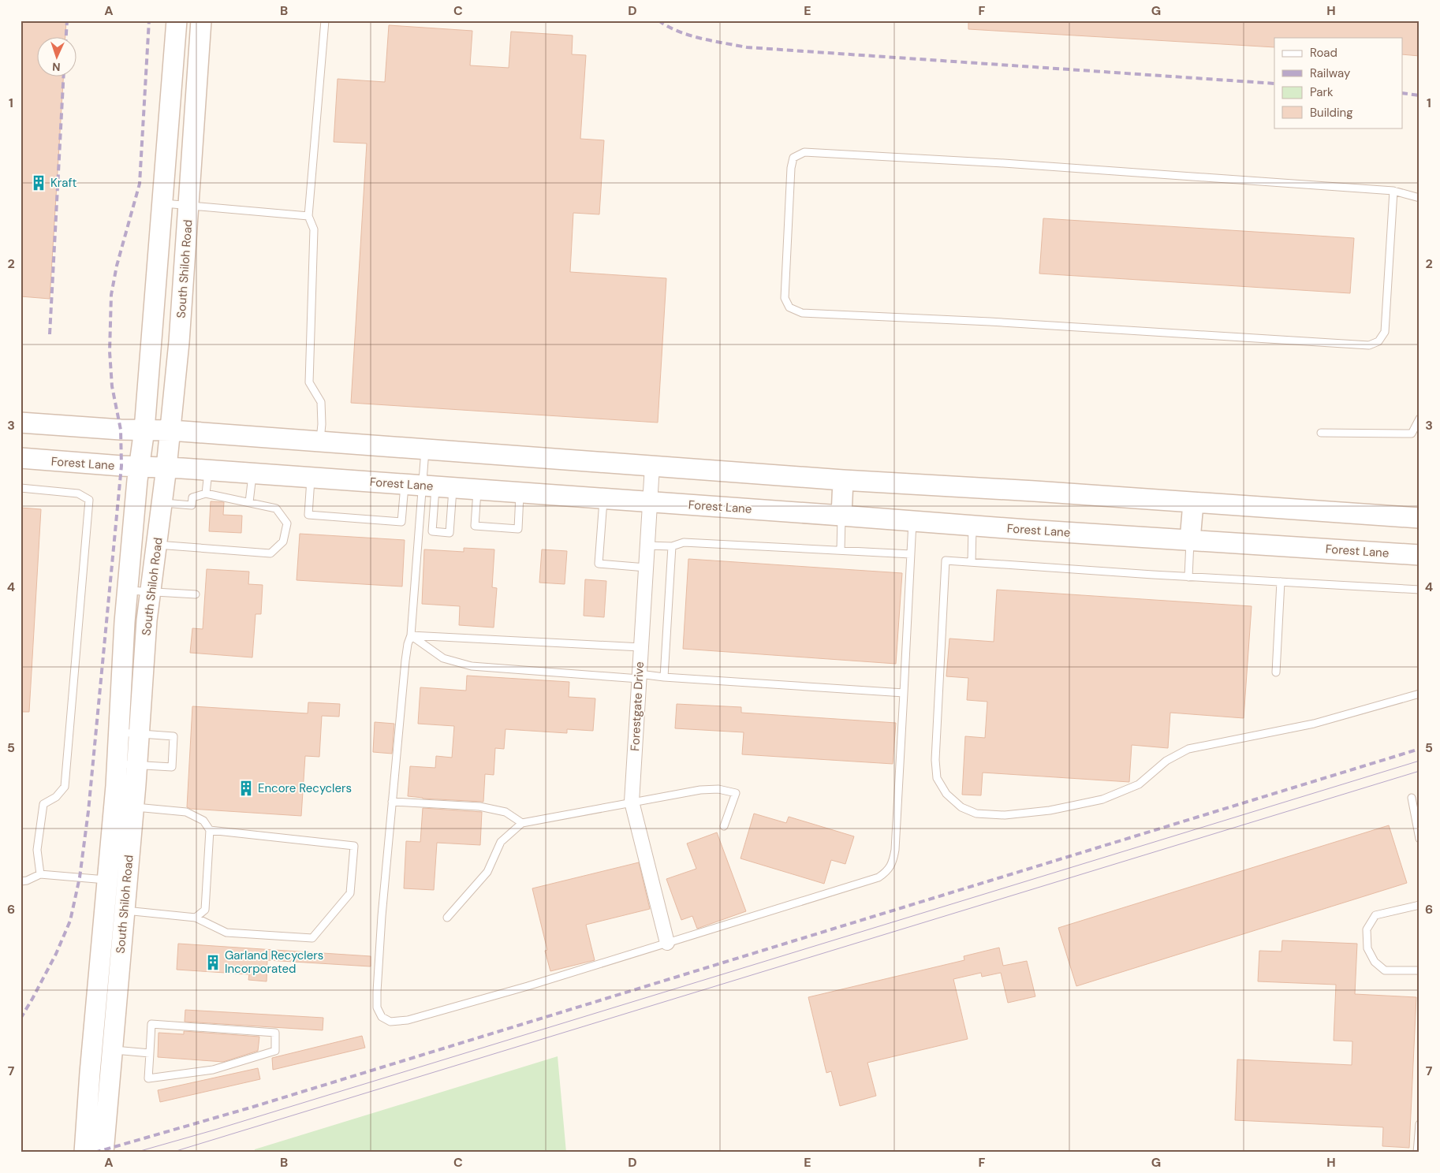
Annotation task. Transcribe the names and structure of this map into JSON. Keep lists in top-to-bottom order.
{
  "streets": {
    "main road": ["South Shiloh Road", "Forest Lane"],
    "street": ["Forestgate Drive"]
  },
  "crossings": [
    ["South Shiloh Road", "Forest Lane"],
    ["Forest Lane", "Forestgate Drive"]
  ],
  "places": {
    "building": ["Kraft", "Encore Recyclers", "Garland Recyclers Incorporated"]
  },
  "legend": [
    "Road",
    "Railway",
    "Park",
    "Building"
  ],
  "north": "bottom",
  "grid": {
    "columns": [
      "A",
      "B",
      "C",
      "D",
      "E",
      "F",
      "G",
      "H"
    ],
    "rows": [
      "1",
      "2",
      "3",
      "4",
      "5",
      "6",
      "7"
    ]
  }
}
